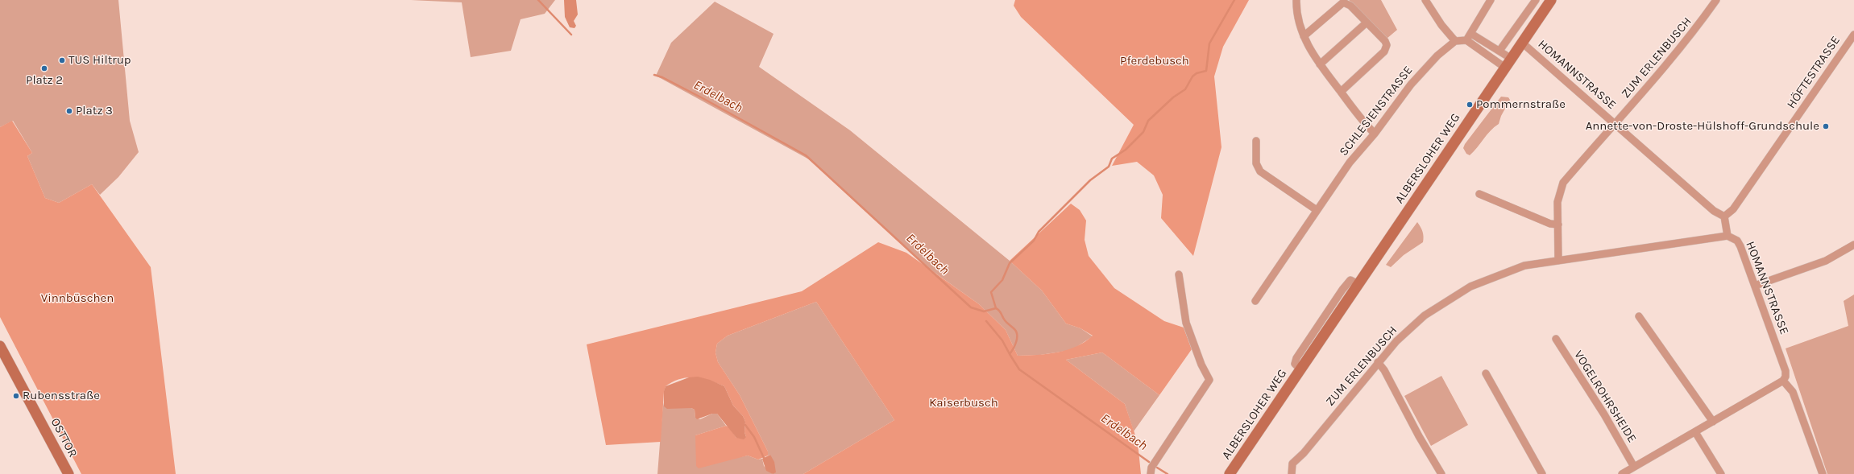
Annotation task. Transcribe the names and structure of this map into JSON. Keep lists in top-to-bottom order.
{
  "streets": {
    "main road": ["ALBERSLOHER WEG", "OSTTOR"],
    "street": [
      "ZUM ERLENBUSCH",
      "HÖFTESTRASSE",
      "HOMANNSTRASSE",
      "SCHLESIENSTRASSE",
      "VOGELROHRSHEIDE"
    ]
  },
  "crossings": [
    ["ZUM ERLENBUSCH", "HOMANNSTRASSE"],
    ["HÖFTESTRASSE", "HOMANNSTRASSE"],
    ["HOMANNSTRASSE", "ALBERSLOHER WEG"]
  ],
  "water": ["Erdelbach"],
  "parks": ["Pferdebusch", "Vinnbüschen", "Kaiserbusch"],
  "places": [
    "TUS Hiltrup",
    "Platz 2",
    "Pommernstraße",
    "Platz 3",
    "Annette-von-Droste-Hülshoff-Grundschule",
    "Rubensstraße"
  ]
}
